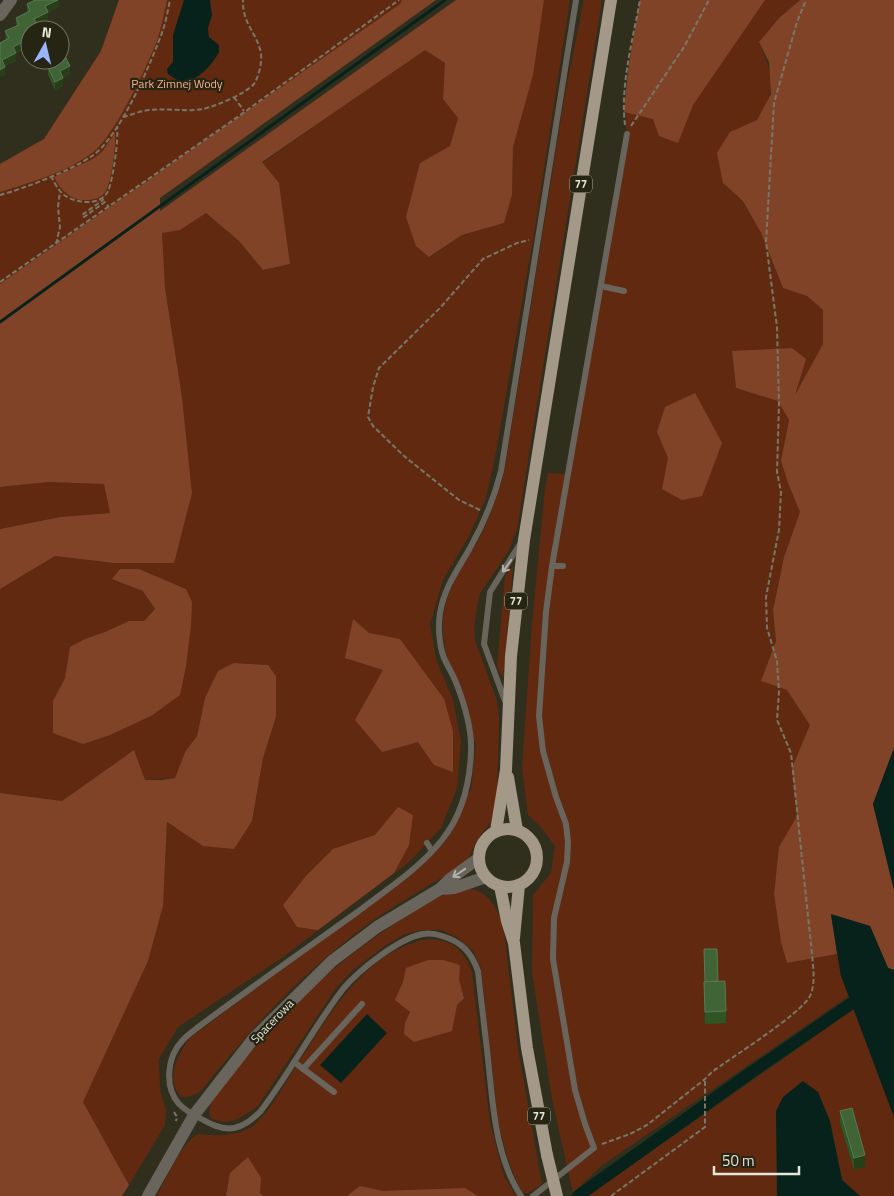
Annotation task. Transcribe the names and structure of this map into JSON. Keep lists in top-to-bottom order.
{
  "streets": {
    "main road": ["77"],
    "street": ["Spacerowa"]
  },
  "crossings": [
    ["77", "Spacerowa"]
  ],
  "parks": ["Park Zimnej Wody"],
  "scale_bar": "50 m",
  "north": "top"
}
